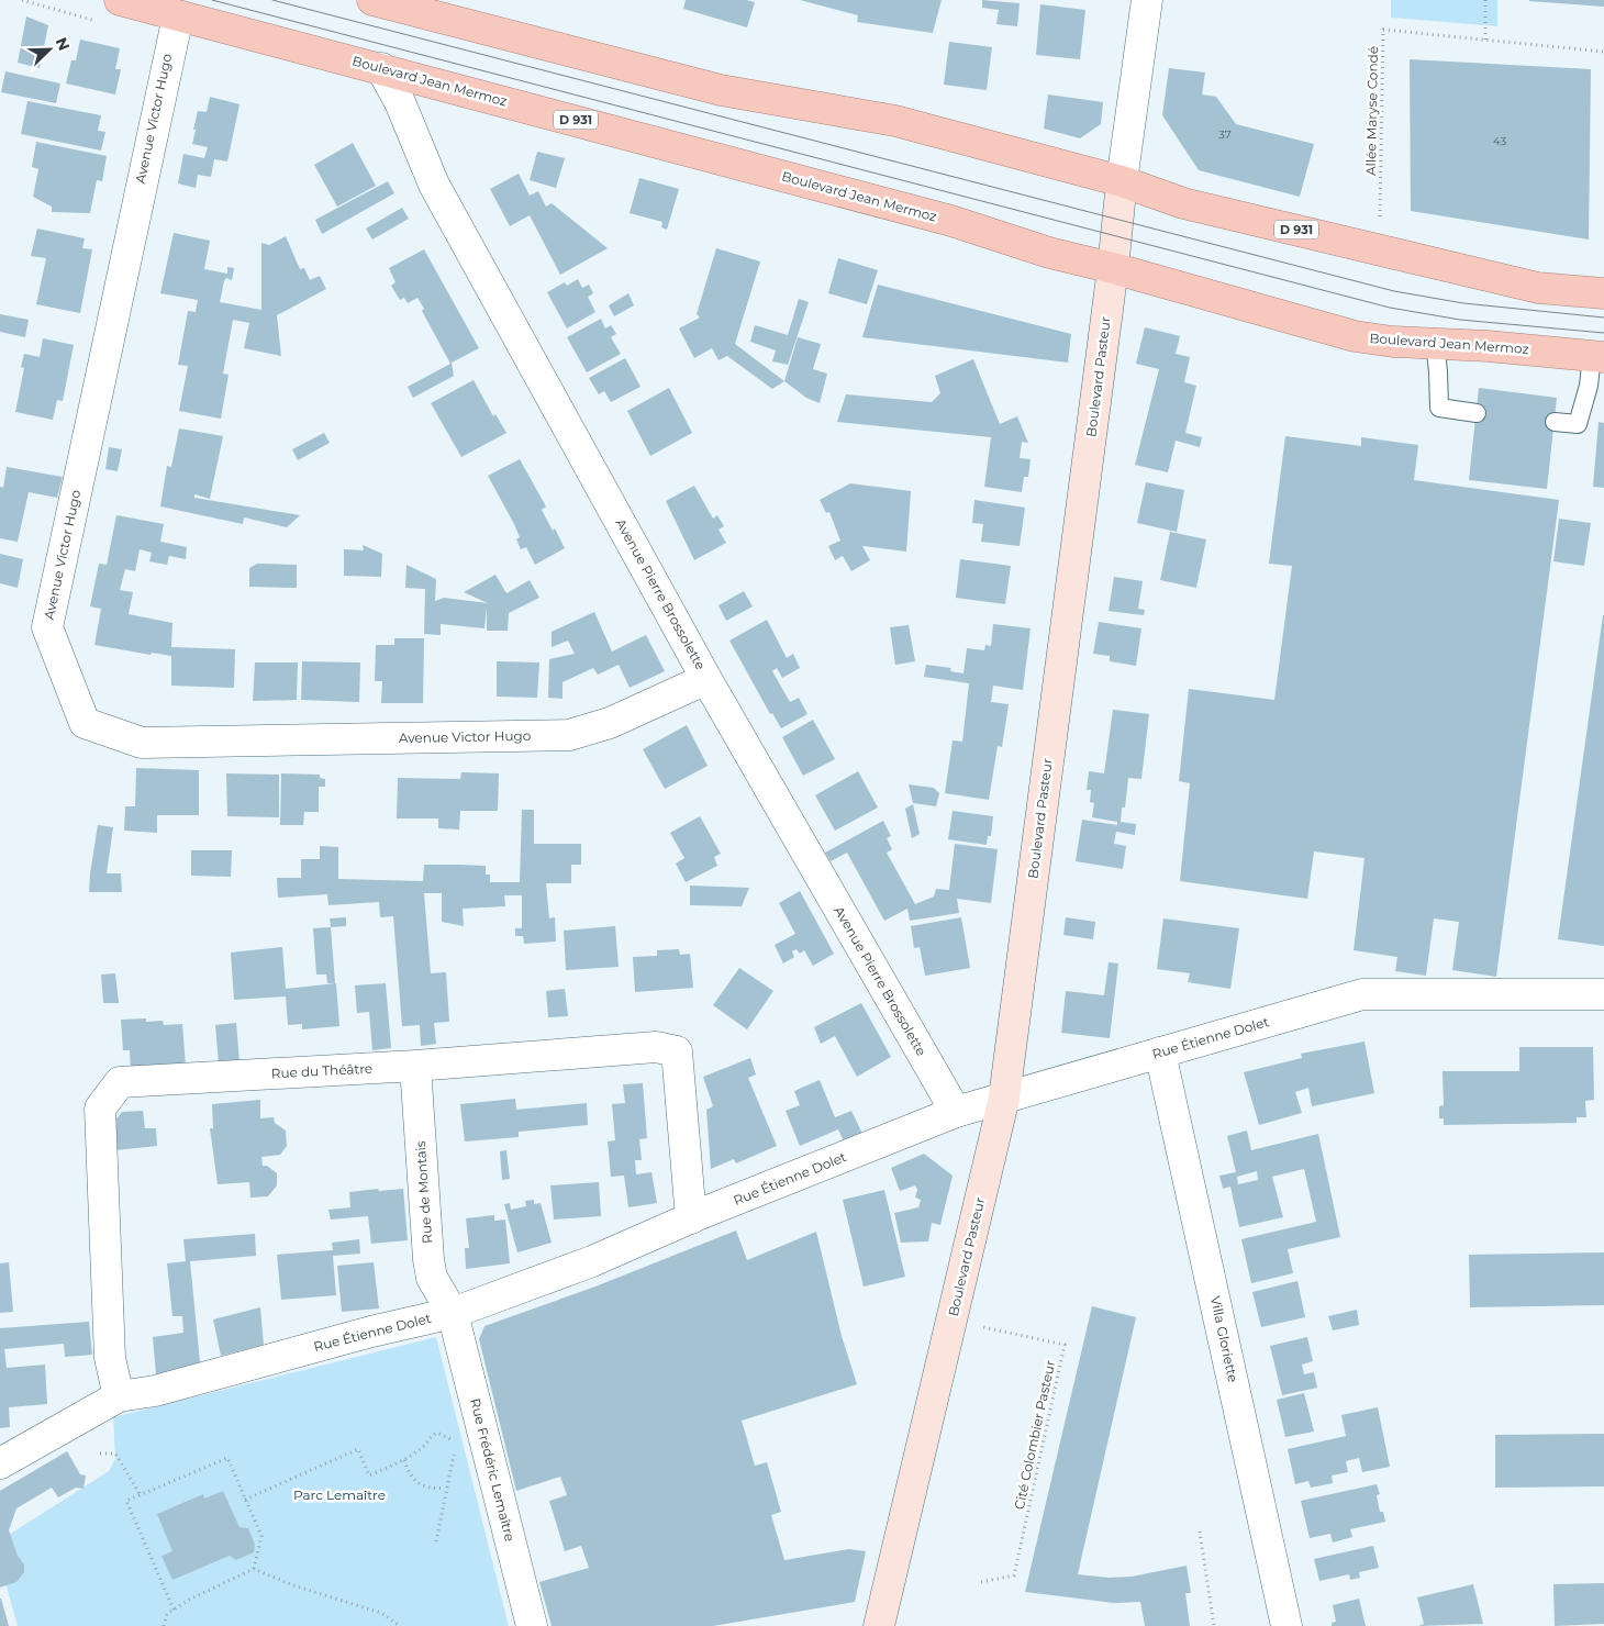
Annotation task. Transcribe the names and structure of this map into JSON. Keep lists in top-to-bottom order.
{
  "streets": {
    "main road": ["Boulevard Jean Mermoz", "D 931", "Boulevard Pasteur"],
    "street": [
      "Avenue Victor Hugo",
      "Avenue Pierre Brossolette",
      "Rue Étienne Dolet",
      "Rue du Théâtre",
      "Rue de Montais",
      "Villa Gloriette",
      "Rue Frédéric Lemaître"
    ],
    "path": ["Allée Maryse Condé", "Cité Colombier Pasteur"]
  },
  "crossings": [
    ["Boulevard Jean Mermoz", "Avenue Victor Hugo"],
    ["Boulevard Jean Mermoz", "Boulevard Pasteur"],
    ["Boulevard Jean Mermoz", "Avenue Pierre Brossolette"],
    ["Allée Maryse Condé", "D 931"],
    ["Avenue Victor Hugo", "Avenue Pierre Brossolette"],
    ["D 931", "Boulevard Pasteur"],
    ["Boulevard Pasteur", "Rue Étienne Dolet"],
    ["Boulevard Pasteur", "Cité Colombier Pasteur"],
    ["Avenue Pierre Brossolette", "Rue Étienne Dolet"],
    ["Rue Étienne Dolet", "Rue du Théâtre"],
    ["Rue Étienne Dolet", "Rue de Montais"],
    ["Rue Étienne Dolet", "Villa Gloriette"],
    ["Rue Étienne Dolet", "Rue Frédéric Lemaître"],
    ["Rue du Théâtre", "Rue de Montais"],
    ["Rue de Montais", "Rue Frédéric Lemaître"]
  ],
  "parks": ["Parc Lemaître"],
  "house_numbers": ["37", "43"],
  "north": "top right"
}
